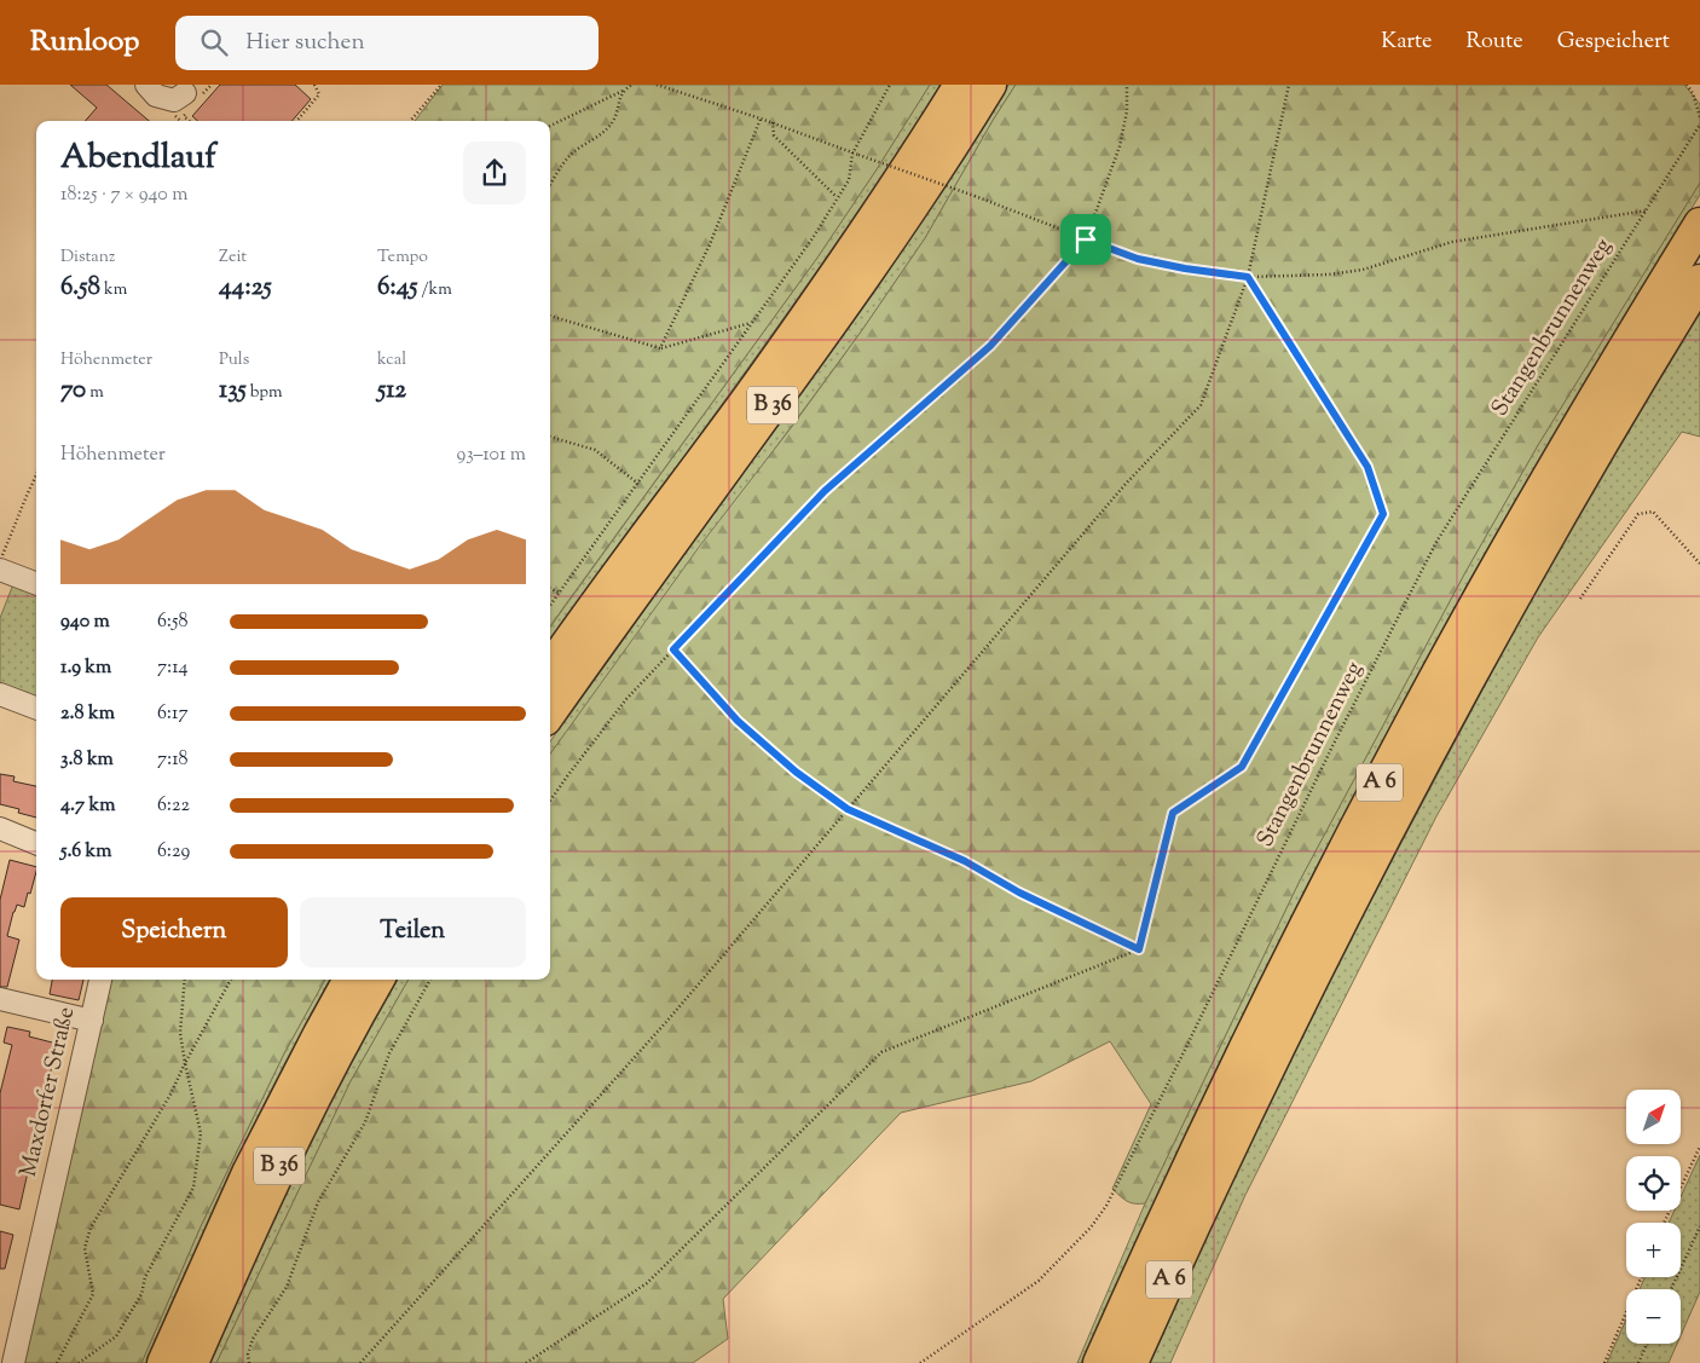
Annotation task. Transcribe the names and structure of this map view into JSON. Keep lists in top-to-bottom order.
{
  "streets": {
    "highway": ["B 36", "A 6"],
    "street": ["Maxdorfer Straße"],
    "path": ["Stangenbrunnenweg"]
  },
  "north": "top right",
  "page": {
    "header": "Runloop",
    "search": "Hier suchen",
    "nav": ["Karte", "Route", "Gespeichert"],
    "heading": ["Abendlauf", "18:25 · 7 × 940 m"],
    "stats": [
      ["Distanz", "6.58 km"],
      ["Zeit", "44:25"],
      ["Tempo", "6:45 /km"],
      ["Höhenmeter", "70 m"],
      ["Puls", "135 bpm"],
      ["kcal", "512"]
    ],
    "chart": ["Höhenmeter", "93–101 m"],
    "list": [
      {
        "name": "940 m",
        "note": "6:58"
      },
      {
        "name": "1.9 km",
        "note": "7:14"
      },
      {
        "name": "2.8 km",
        "note": "6:17"
      },
      {
        "name": "3.8 km",
        "note": "7:18"
      },
      {
        "name": "4.7 km",
        "note": "6:22"
      },
      {
        "name": "5.6 km",
        "note": "6:29"
      }
    ],
    "buttons": ["Speichern", "Teilen"],
    "map_buttons": ["+", "−"]
  }
}
